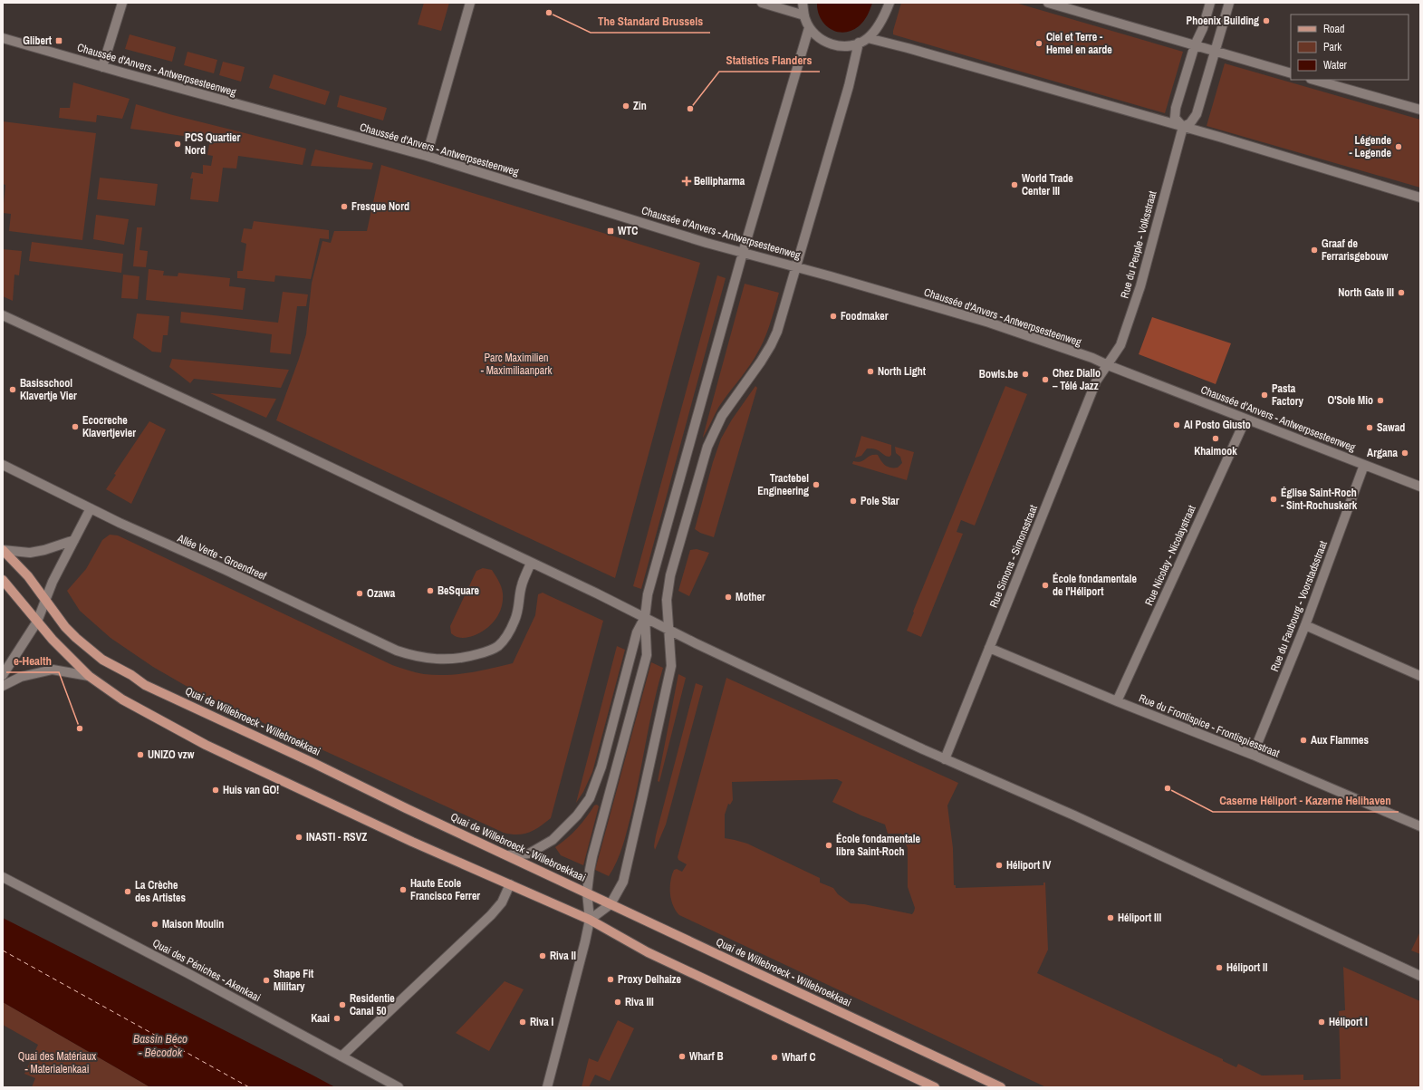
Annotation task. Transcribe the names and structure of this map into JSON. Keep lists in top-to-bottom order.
{
  "streets": {
    "main road": ["Quai de Willebroeck - Willebroekkaai"],
    "street": [
      "Chaussée d'Anvers - Antwerpsesteenweg",
      "Rue du Peuple - Volksstraat",
      "Rue Nicolay - Nicolaystraat",
      "Rue Simons - Simonsstraat",
      "Allée Verte - Groendreef",
      "Rue du Faubourg - Voorstadsstraat",
      "Rue du Frontispice - Frontispiesstraat",
      "Quai des Péniches - Akenkaai"
    ]
  },
  "crossings": [
    ["Chaussée d'Anvers - Antwerpsesteenweg", "Rue du Peuple - Volksstraat"],
    ["Chaussée d'Anvers - Antwerpsesteenweg", "Rue Nicolay - Nicolaystraat"],
    ["Chaussée d'Anvers - Antwerpsesteenweg", "Rue Simons - Simonsstraat"],
    ["Chaussée d'Anvers - Antwerpsesteenweg", "Rue du Faubourg - Voorstadsstraat"],
    ["Rue du Peuple - Volksstraat", "Rue Simons - Simonsstraat"],
    ["Rue Nicolay - Nicolaystraat", "Rue du Frontispice - Frontispiesstraat"],
    ["Rue Simons - Simonsstraat", "Rue du Frontispice - Frontispiesstraat"],
    ["Rue du Faubourg - Voorstadsstraat", "Rue du Frontispice - Frontispiesstraat"]
  ],
  "water": ["Bassin Béco - Bécodok"],
  "parks": ["Parc Maximilien - Maximiliaanpark", "Quai des Matériaux - Materialenkaai"],
  "places": {
    "other": [
      "The Standard Brussels",
      "Phoenix Building",
      "Ciel et Terre - Hemel en aarde",
      "Zin",
      "Statistics Flanders",
      "PCS Quartier Nord",
      "Légende - Legende",
      "World Trade Center III",
      "Fresque Nord",
      "Graaf de Ferrarisgebouw",
      "North Gate III",
      "Foodmaker",
      "North Light",
      "Bowls.be",
      "Chez Diallo – Télé Jazz",
      "Basisschool Klavertje Vier",
      "Pasta Factory",
      "O'Sole Mio",
      "Al Posto Giusto",
      "Ecocreche Klavertjevier",
      "Sawad",
      "Khaimook",
      "Argana",
      "Tractebel Engineering",
      "Église Saint-Roch - Sint-Rochuskerk",
      "Pole Star",
      "École fondamentale de l'Héliport",
      "BeSquare",
      "Ozawa",
      "Mother",
      "e-Health",
      "Aux Flammes",
      "UNIZO vzw",
      "Caserne Héliport - Kazerne Helihaven",
      "Huis van GO!",
      "INASTI - RSVZ",
      "École fondamentale libre Saint-Roch",
      "Héliport IV",
      "Haute Ecole Francisco Ferrer",
      "La Crèche des Artistes",
      "Héliport III",
      "Maison Moulin",
      "Riva II",
      "Héliport II",
      "Proxy Delhaize",
      "Shape Fit Military",
      "Riva III",
      "Residentie Canal 50",
      "Kaai",
      "Riva I",
      "Héliport I",
      "Wharf B",
      "Wharf C"
    ],
    "transit": ["Glibert", "WTC"],
    "health": ["Bellipharma"]
  },
  "legend": ["Road", "Park", "Water"]
}
